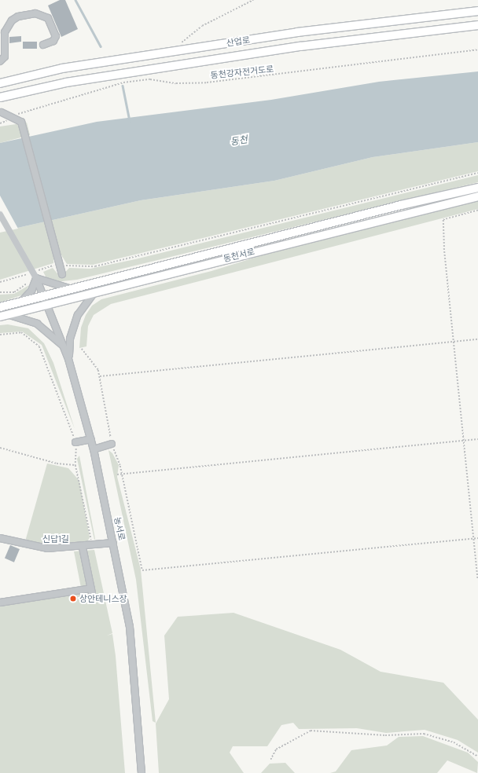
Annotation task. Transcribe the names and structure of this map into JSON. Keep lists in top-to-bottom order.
{
  "streets": {
    "main road": ["산업로", "동천서로"],
    "street": ["농서로", "신답1길"],
    "path": ["동천강자전거도로"]
  },
  "crossings": [
    ["동천서로", "농서로"],
    ["농서로", "신답1길"]
  ],
  "water": ["동천"],
  "places": ["상안테니스장"]
}
